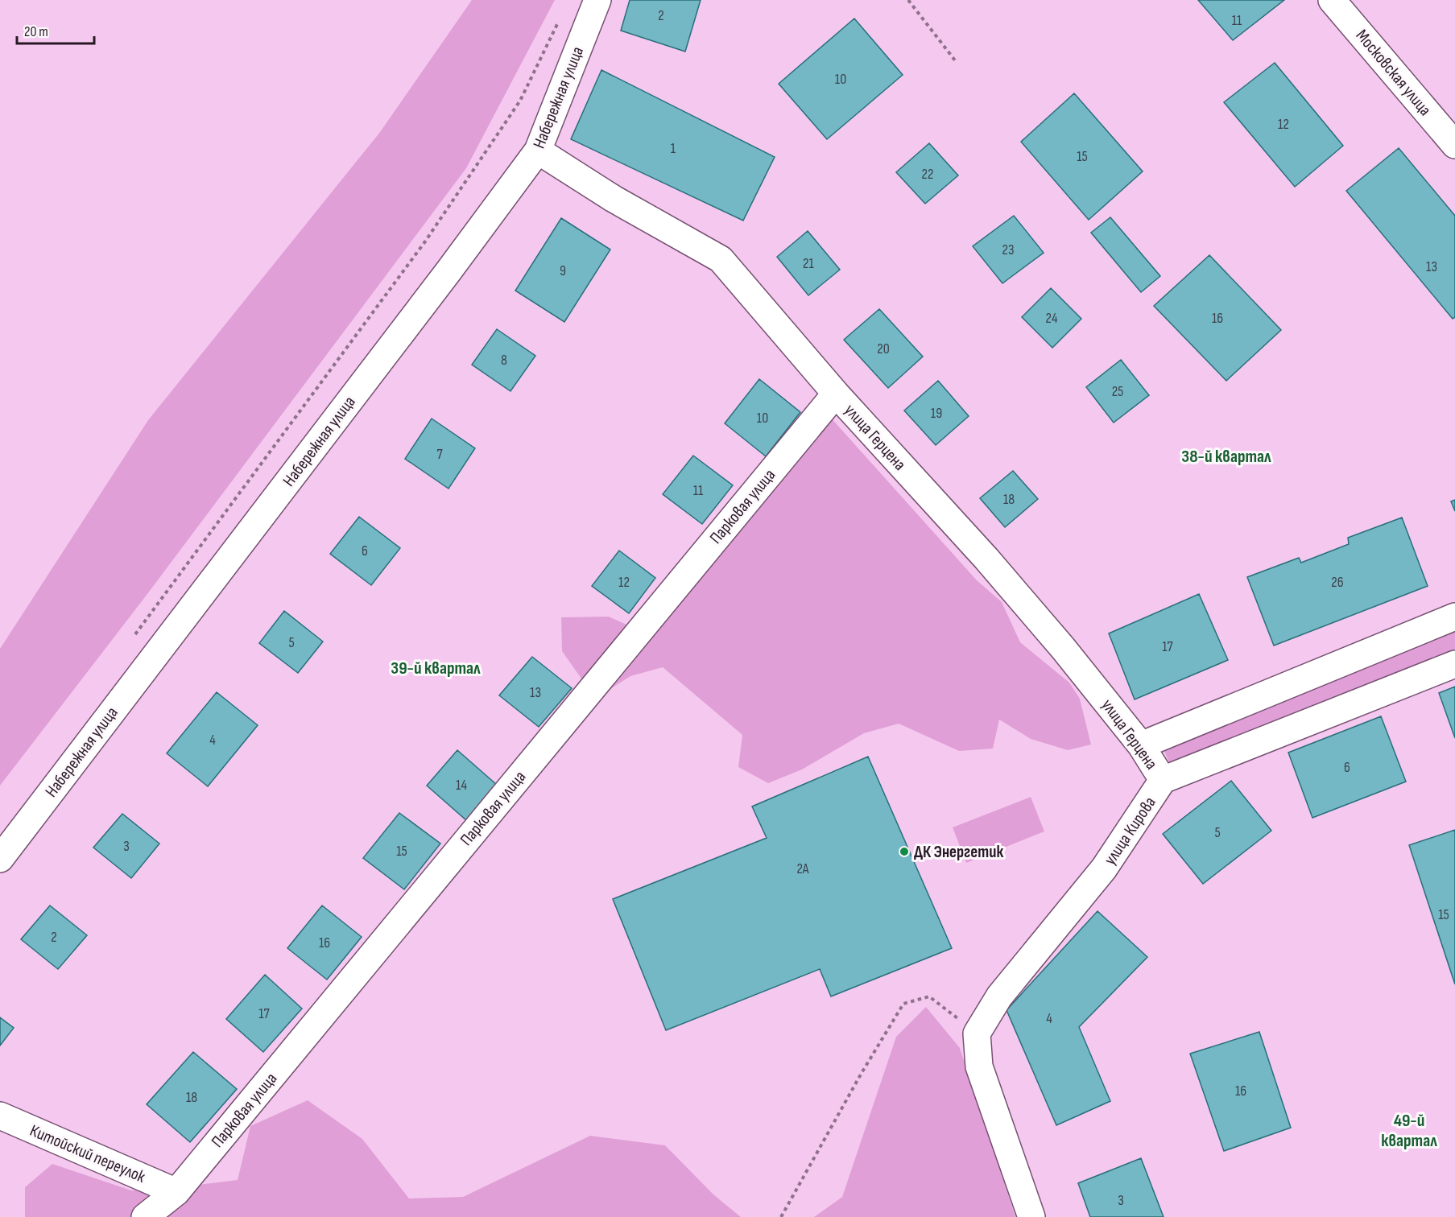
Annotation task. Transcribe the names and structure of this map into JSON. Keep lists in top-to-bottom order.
{
  "streets": {
    "street": [
      "Московская улица",
      "Набережная улица",
      "улица Герцена",
      "Парковая улица",
      "улица Кирова",
      "Китойский переулок"
    ]
  },
  "crossings": [
    ["Набережная улица", "улица Герцена"],
    ["улица Герцена", "Парковая улица"],
    ["улица Герцена", "улица Кирова"],
    ["Парковая улица", "Китойский переулок"]
  ],
  "districts": ["38-й квартал", "39-й квартал", "49-й квартал"],
  "places": ["ДК Энергетик"],
  "house_numbers": [
    "2",
    "11",
    "10",
    "12",
    "1",
    "15",
    "22",
    "23",
    "21",
    "13",
    "9",
    "24",
    "16",
    "20",
    "8",
    "25",
    "19",
    "10",
    "7",
    "11",
    "18",
    "6",
    "12",
    "26",
    "5",
    "17",
    "13",
    "4",
    "6",
    "14",
    "5",
    "3",
    "15",
    "2А",
    "15",
    "2",
    "16",
    "17",
    "4",
    "16",
    "18",
    "3"
  ],
  "scale_bar": "20 m"
}
